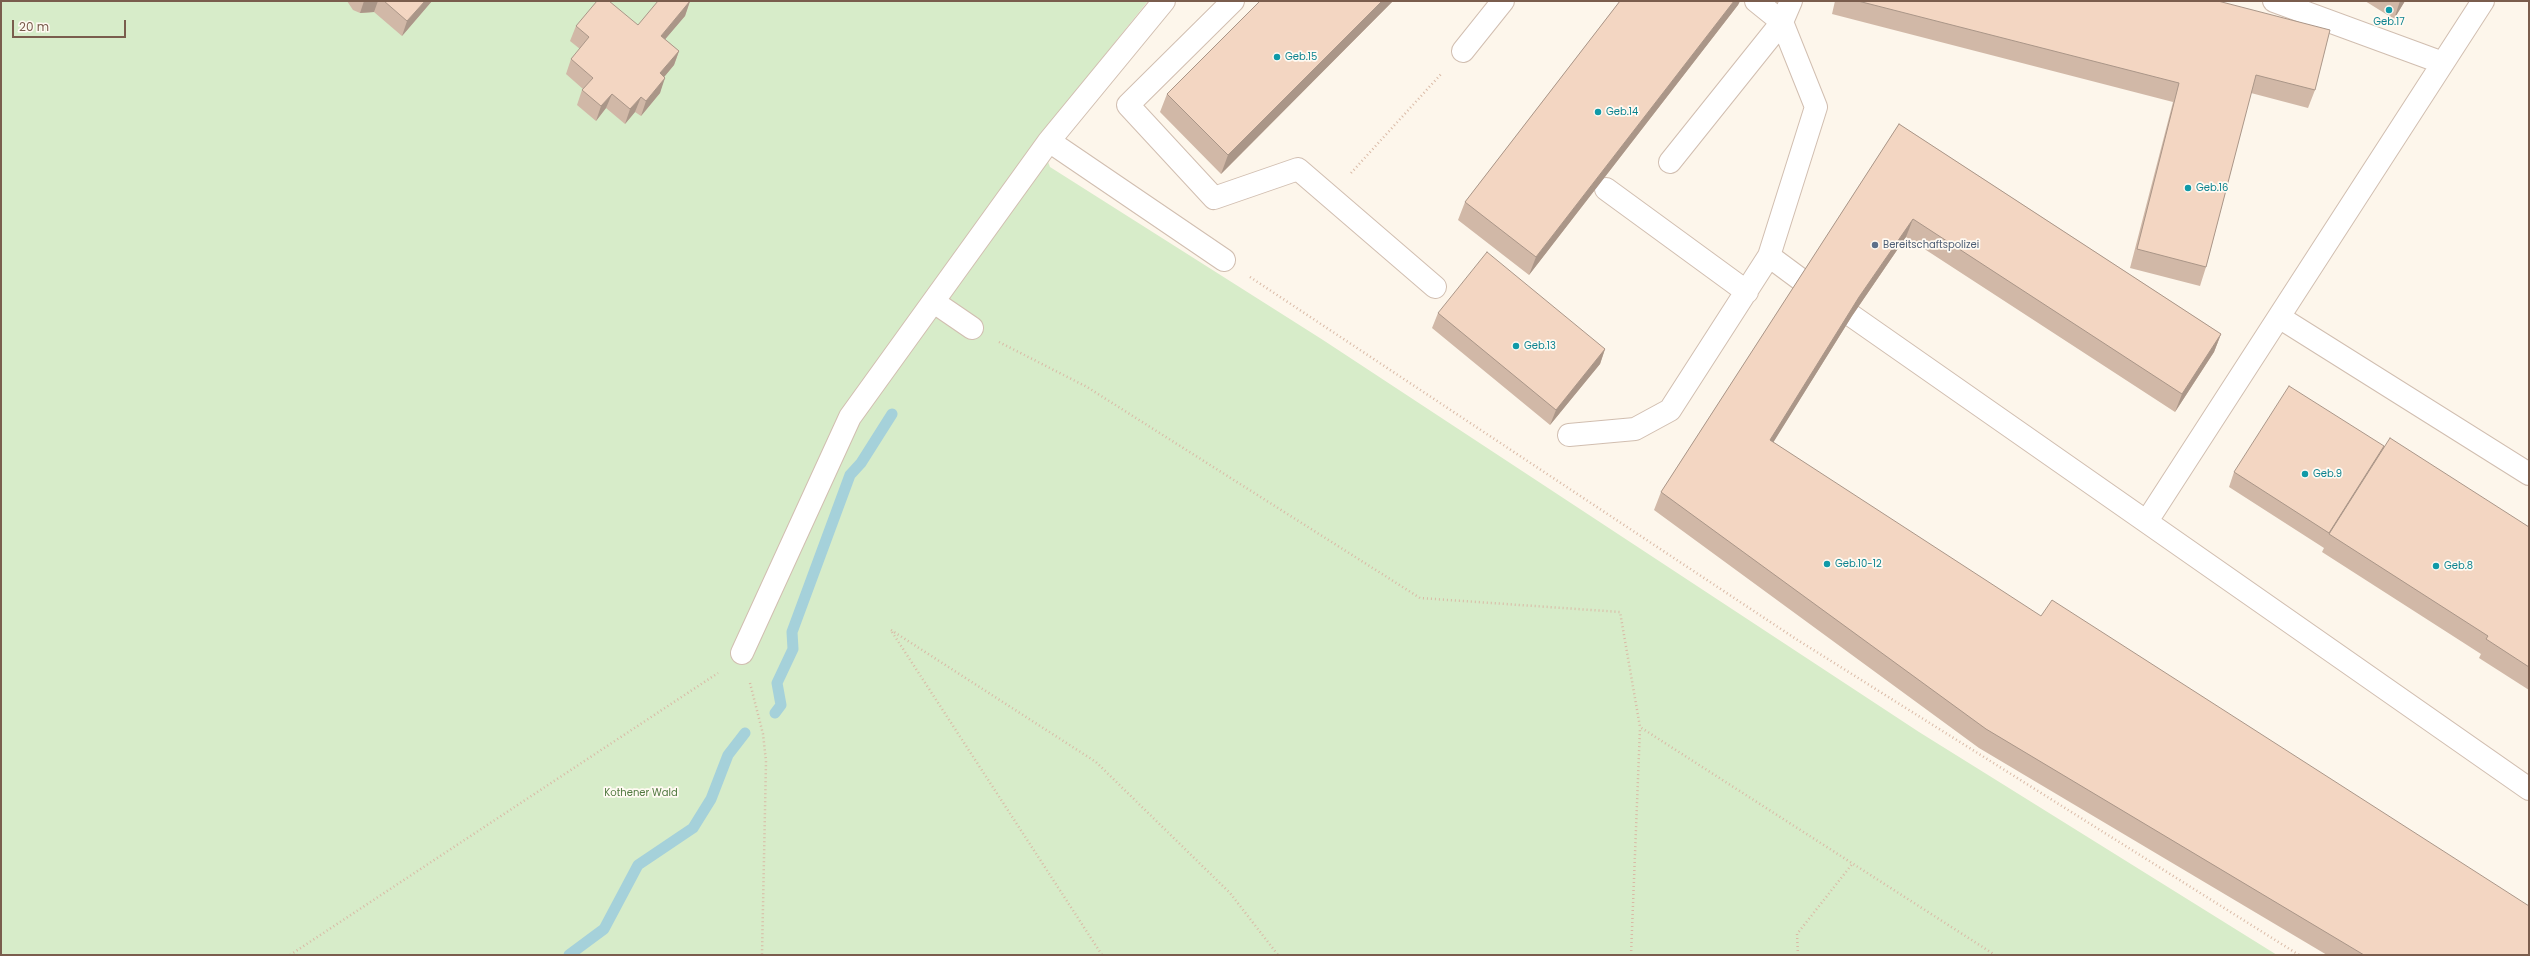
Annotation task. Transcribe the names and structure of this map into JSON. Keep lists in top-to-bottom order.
{
  "parks": ["Kothener Wald"],
  "places": [
    "Geb.17",
    "Geb.15",
    "Geb.14",
    "Geb.16",
    "Bereitschaftspolizei",
    "Geb.13",
    "Geb.9",
    "Geb.10-12",
    "Geb.8"
  ],
  "scale_bar": "20 m"
}
